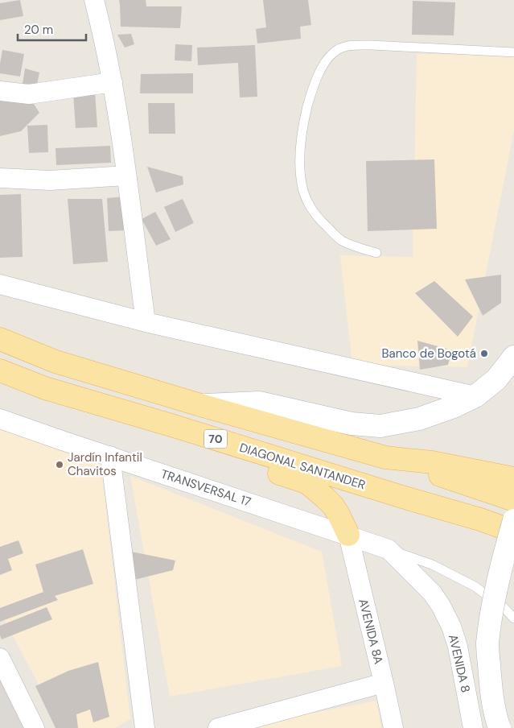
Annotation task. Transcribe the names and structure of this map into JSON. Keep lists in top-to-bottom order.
{
  "streets": {
    "main road": ["70", "DIAGONAL SANTANDER"],
    "street": ["TRANSVERSAL 17", "AVENIDA 8A", "AVENIDA 8"]
  },
  "crossings": [
    ["TRANSVERSAL 17", "AVENIDA 8A"],
    ["TRANSVERSAL 17", "AVENIDA 8"]
  ],
  "places": ["Banco de Bogotá", "Jardín Infantil Chavitos"],
  "scale_bar": "20 m"
}
